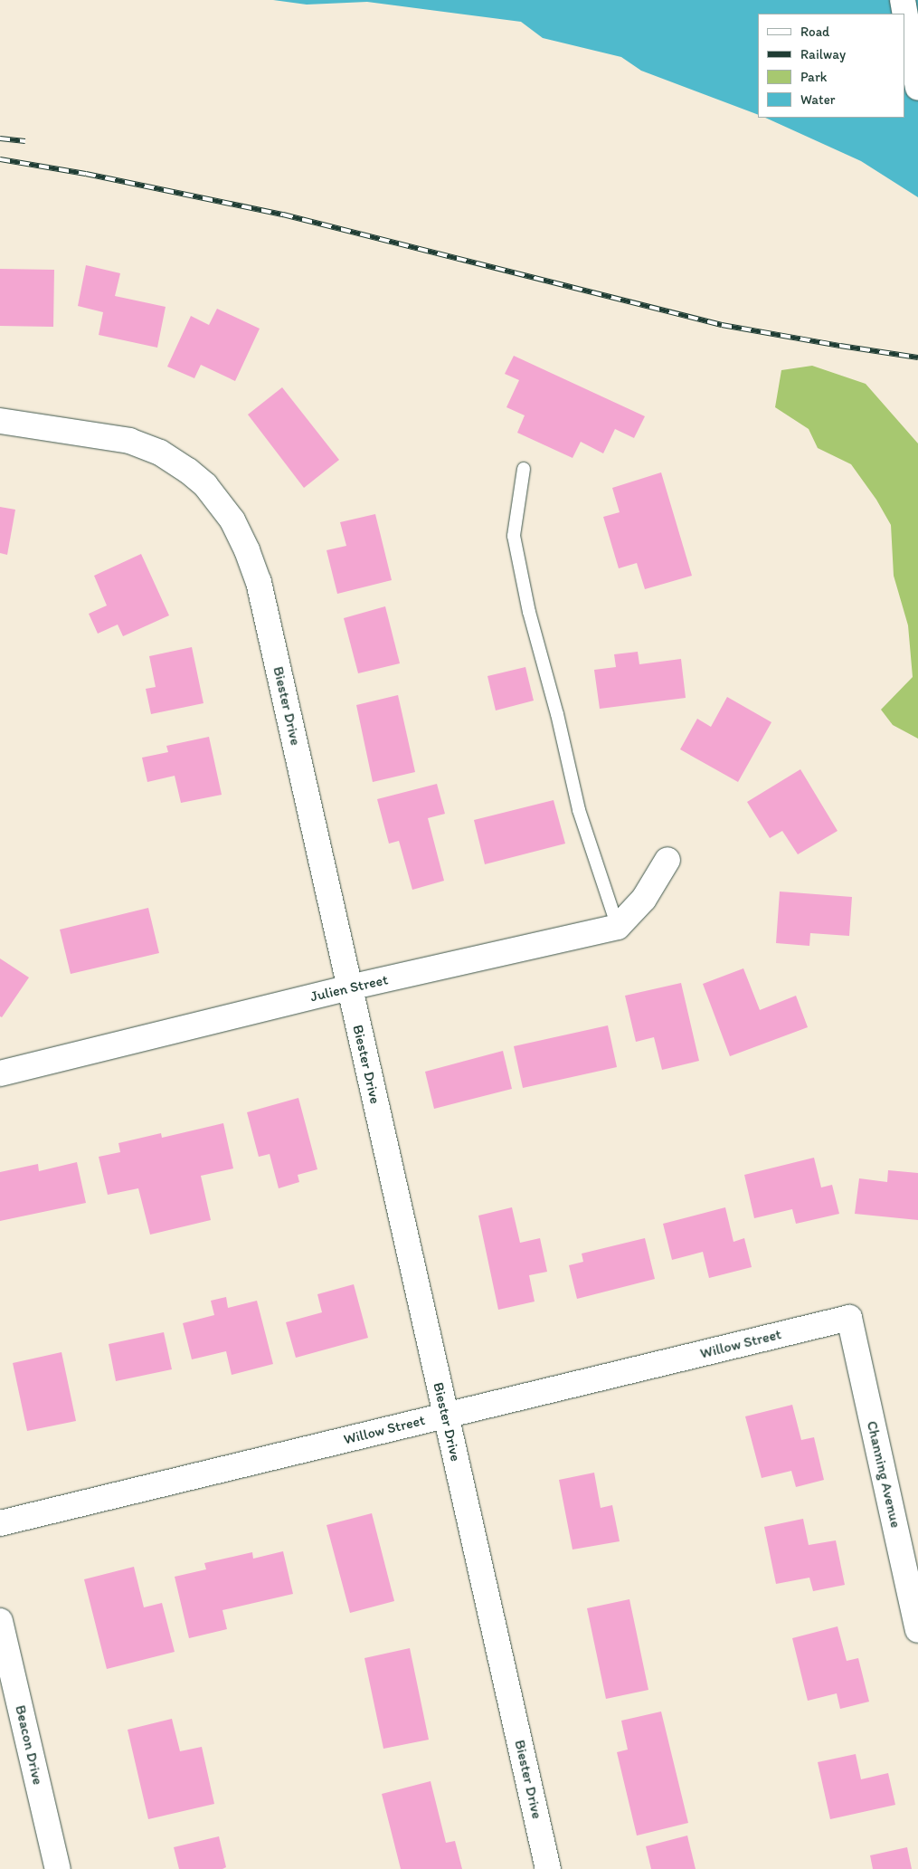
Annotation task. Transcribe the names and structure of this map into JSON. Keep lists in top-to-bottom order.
{
  "streets": {
    "street": [
      "Biester Drive",
      "Julien Street",
      "Willow Street",
      "Channing Avenue",
      "Beacon Drive"
    ]
  },
  "crossings": [
    ["Biester Drive", "Julien Street"],
    ["Biester Drive", "Willow Street"],
    ["Willow Street", "Channing Avenue"]
  ],
  "legend": [
    "Road",
    "Railway",
    "Park",
    "Water"
  ]
}
